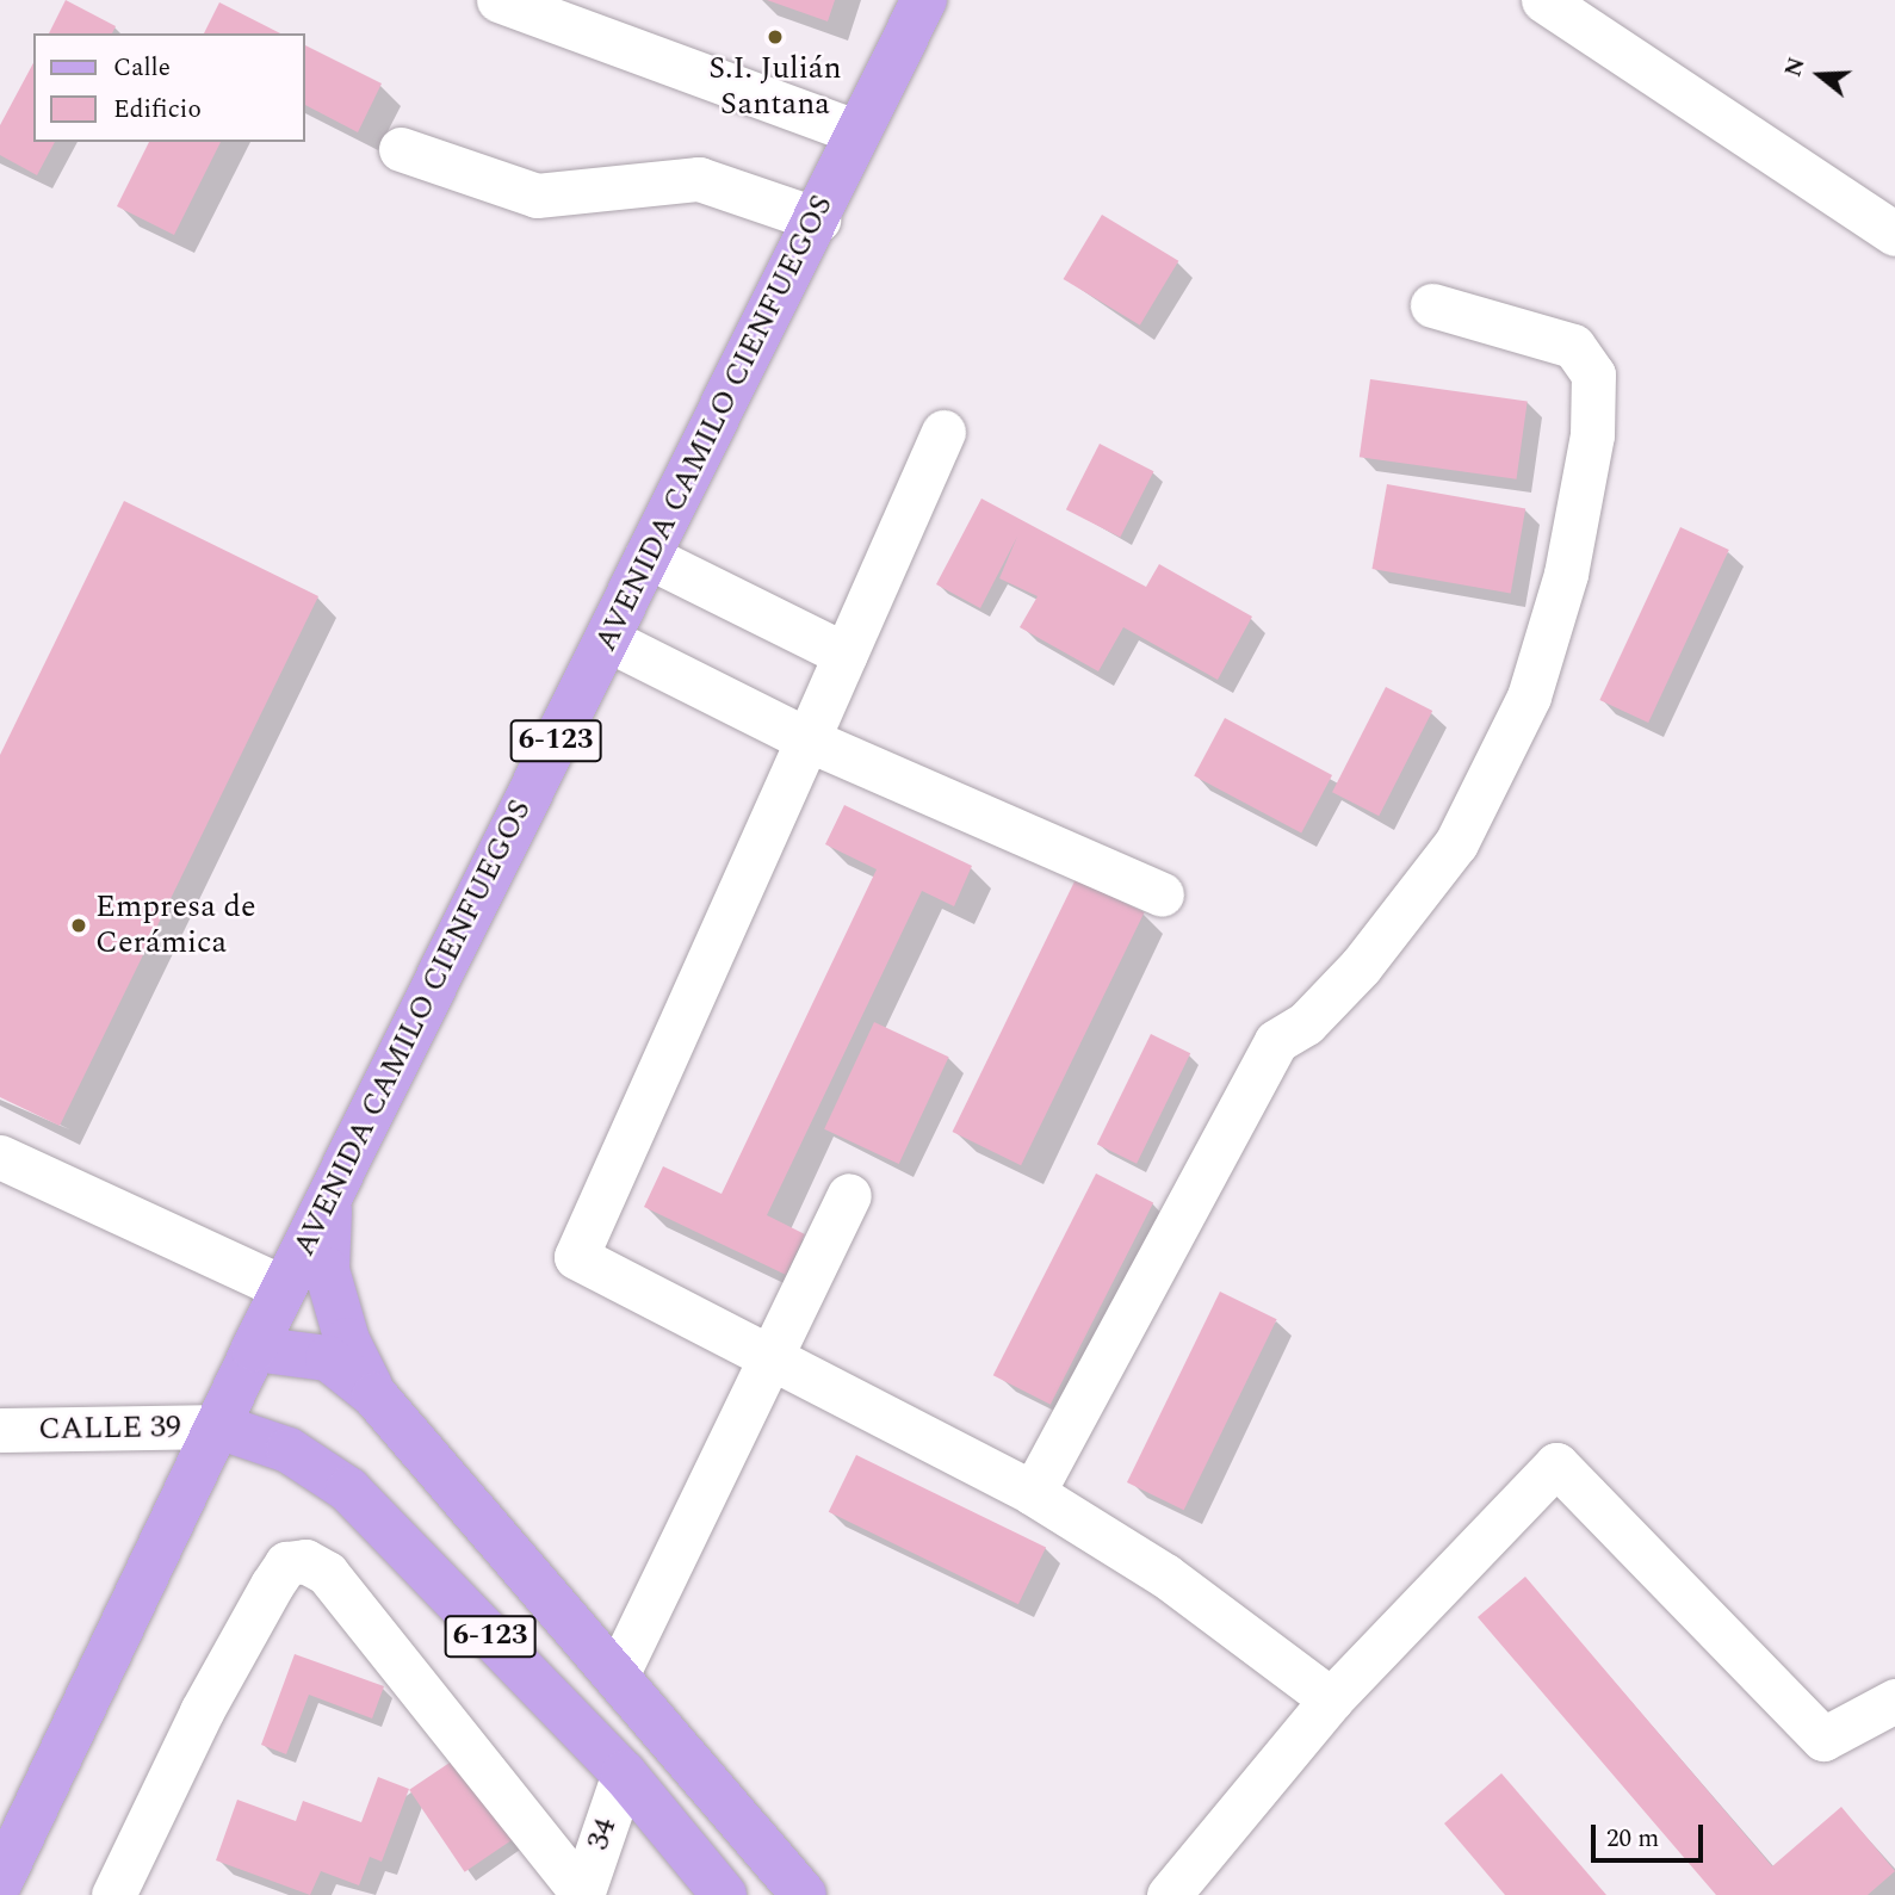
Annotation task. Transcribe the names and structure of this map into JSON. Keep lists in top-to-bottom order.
{
  "streets": {
    "main road": ["AVENIDA CAMILO CIENFUEGOS", "6-123"],
    "street": ["CALLE 39", "34"]
  },
  "crossings": [
    ["AVENIDA CAMILO CIENFUEGOS", "6-123"],
    ["AVENIDA CAMILO CIENFUEGOS", "CALLE 39"],
    ["6-123", "CALLE 39"],
    ["6-123", "34"]
  ],
  "places": ["S.I. Julián Santana", "Empresa de Cerámica"],
  "legend": ["Calle", "Edificio"],
  "scale_bar": "20 m",
  "north": "left"
}
